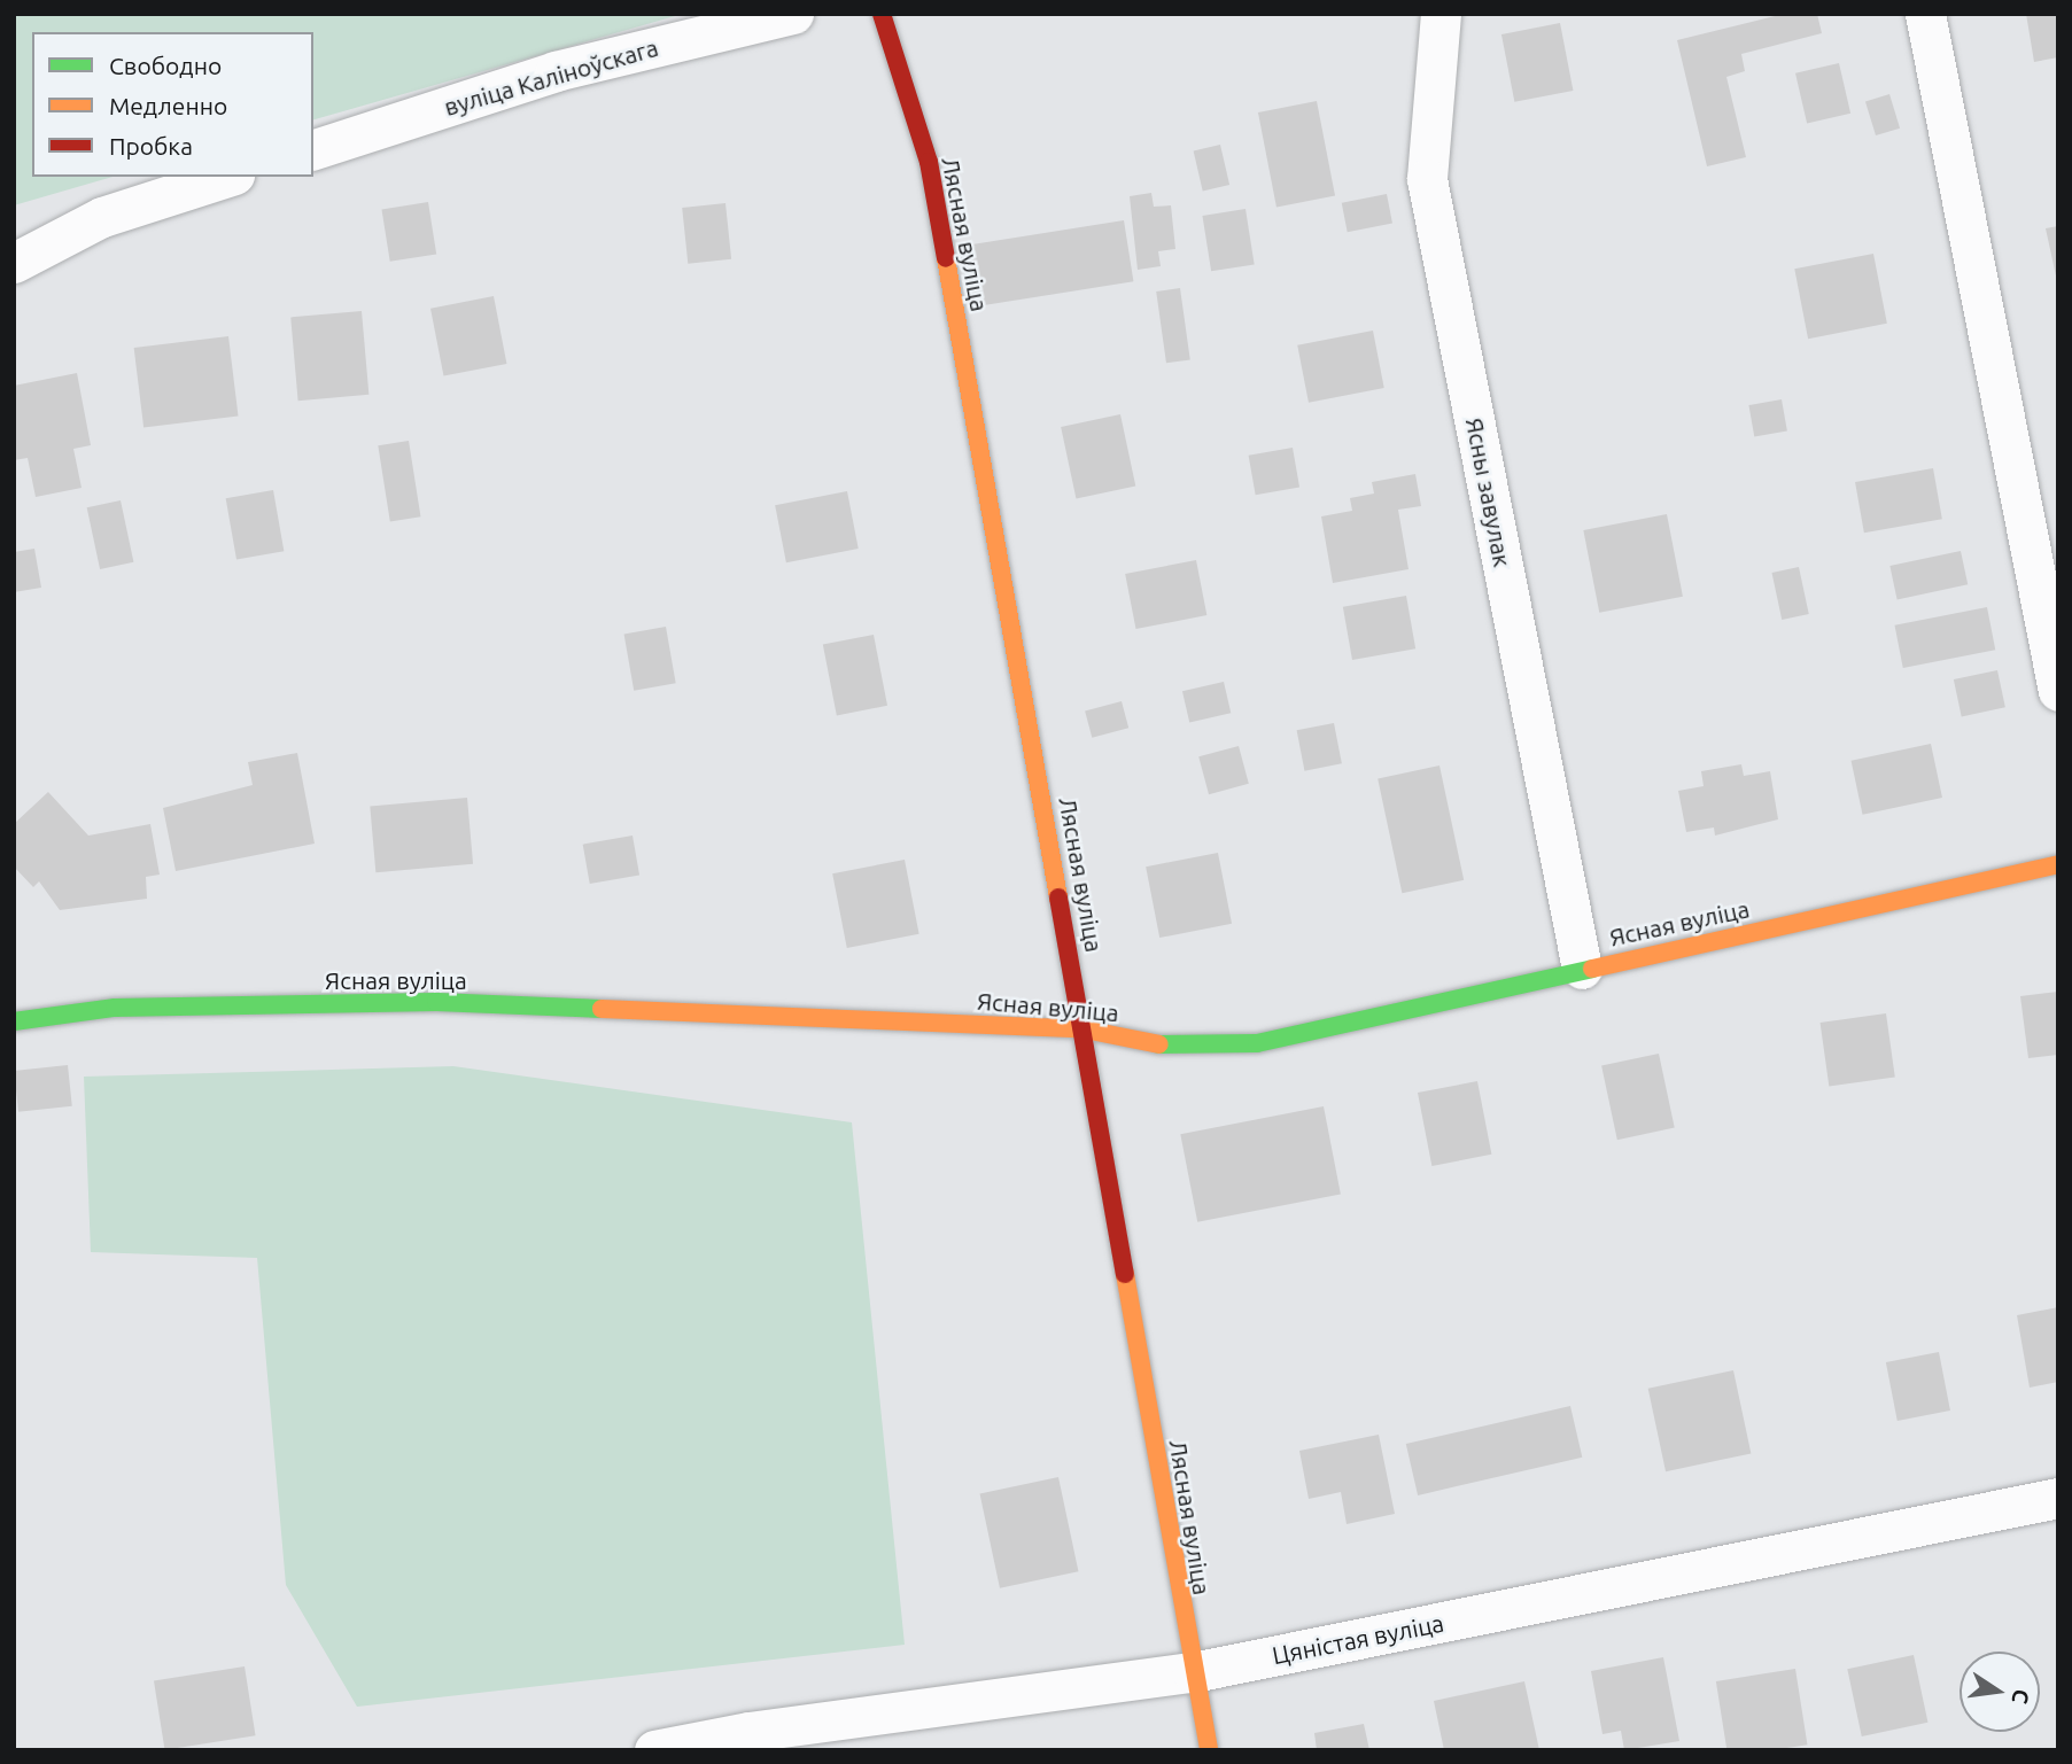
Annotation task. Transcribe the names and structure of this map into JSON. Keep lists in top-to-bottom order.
{
  "streets": {
    "street": [
      "вуліца Каліноўскага",
      "Лясная вуліца",
      "Ясны завулак",
      "Ясная вуліца",
      "Цяністая вуліца"
    ]
  },
  "crossings": [
    ["Лясная вуліца", "Ясная вуліца"],
    ["Лясная вуліца", "Цяністая вуліца"],
    ["Ясны завулак", "Ясная вуліца"]
  ],
  "legend": ["Свободно", "Медленно", "Пробка"],
  "north": "right"
}
